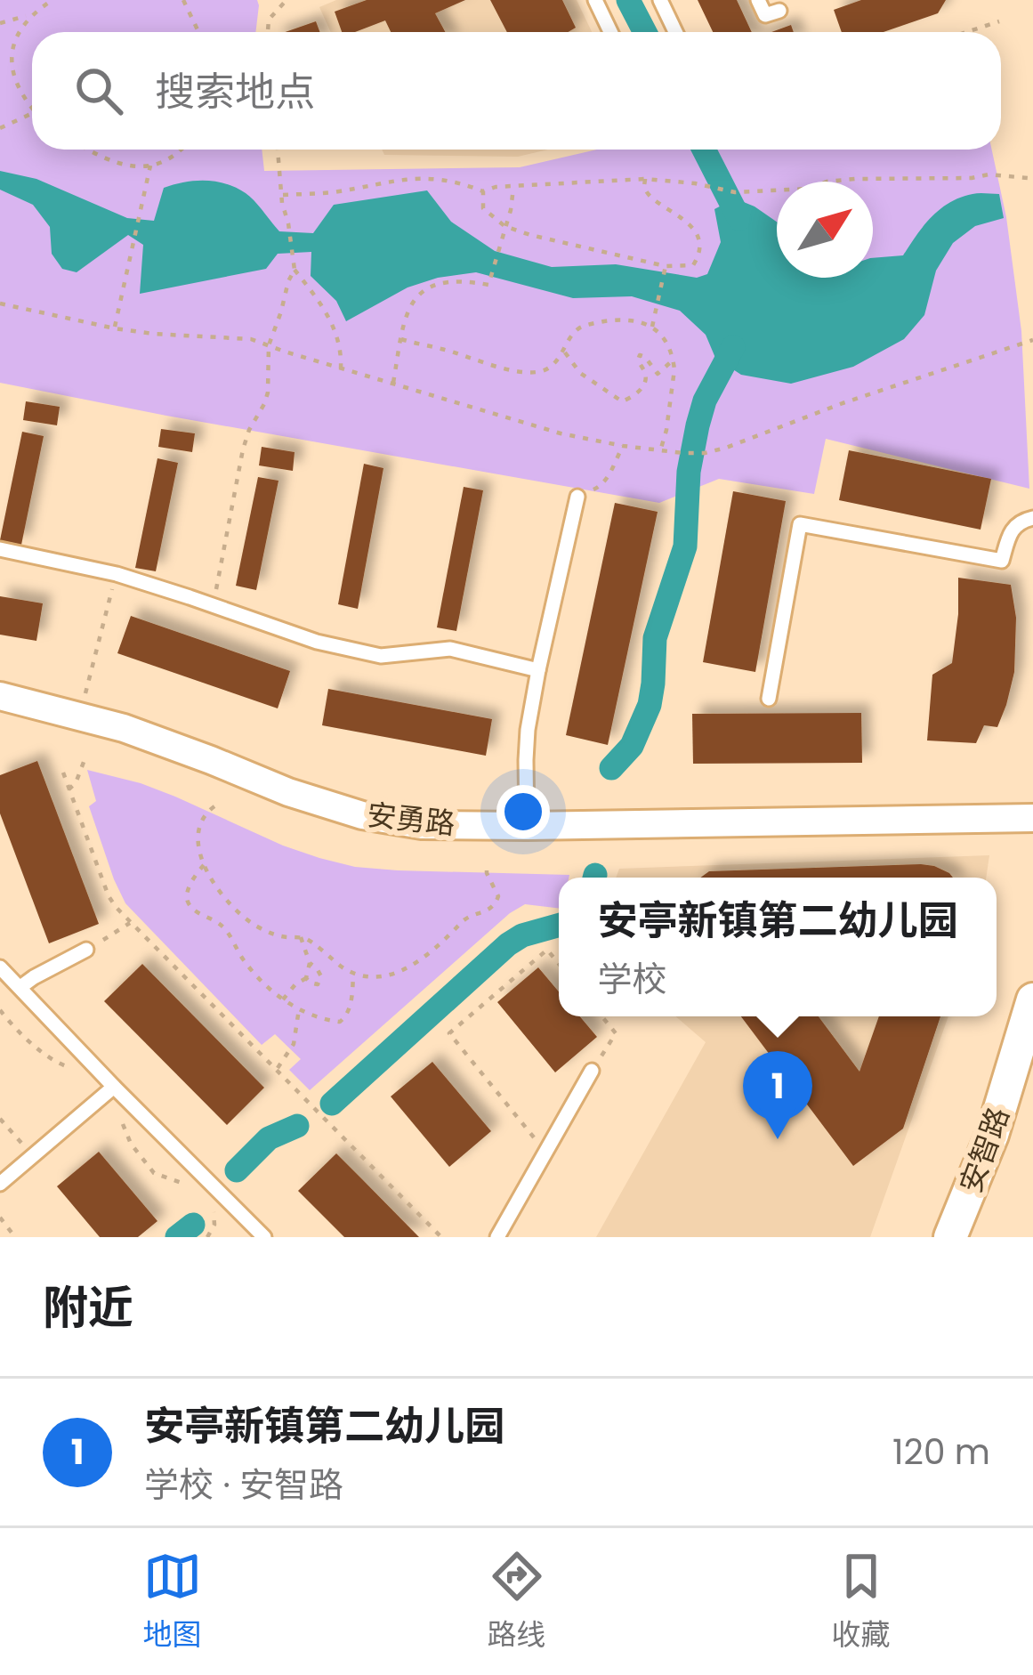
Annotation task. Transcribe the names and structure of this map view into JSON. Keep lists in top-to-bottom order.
{
  "streets": {
    "street": ["安勇路", "安智路"]
  },
  "north": "top right",
  "page": {
    "search": "搜索地点",
    "popup": ["安亭新镇第二幼儿园", "学校"],
    "pins": "1",
    "heading": "附近",
    "list": [
      {
        "mark": "1",
        "name": "安亭新镇第二幼儿园",
        "note": "学校 · 安智路",
        "value": "120 m"
      }
    ],
    "nav": ["地图", "路线", "收藏"]
  }
}
